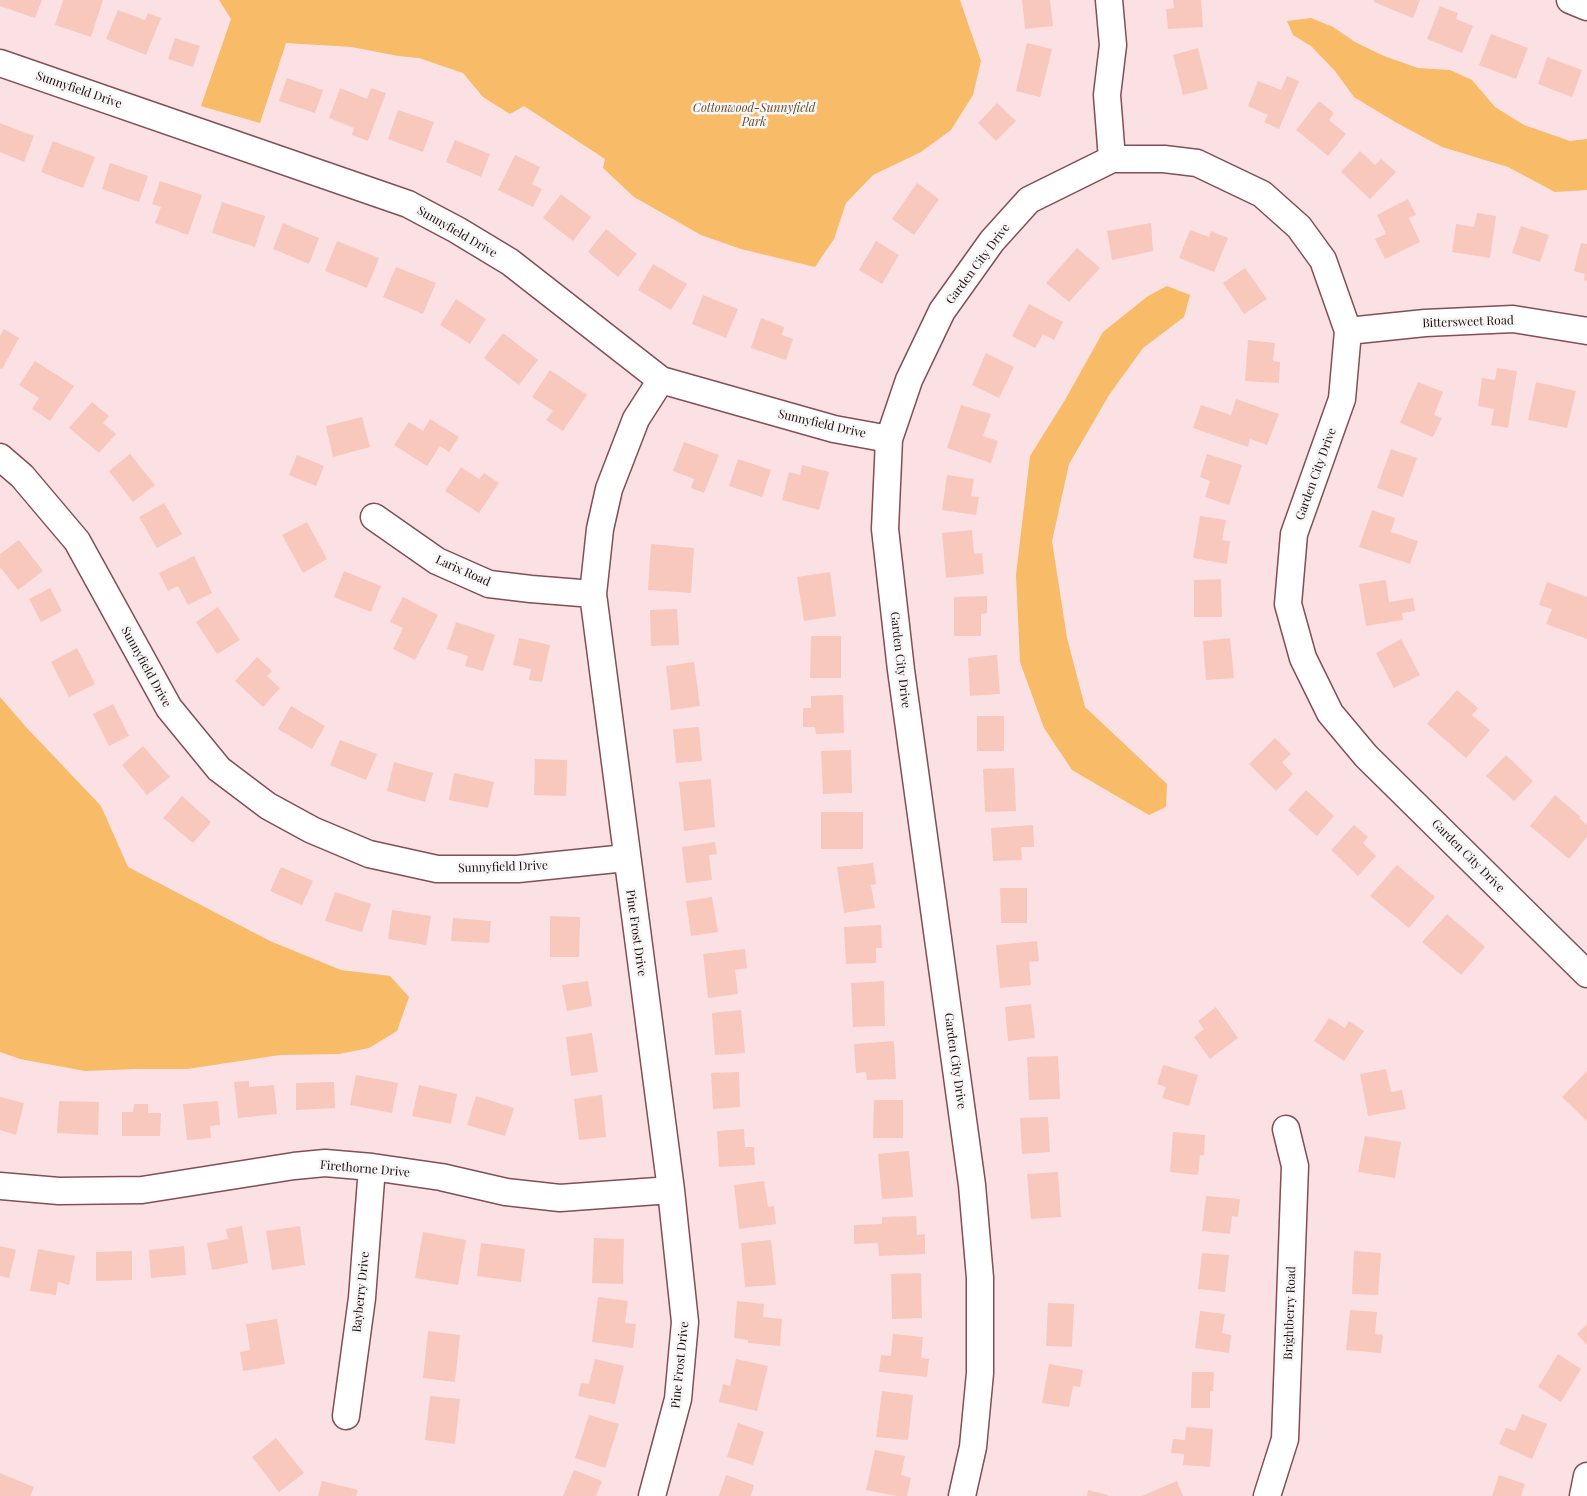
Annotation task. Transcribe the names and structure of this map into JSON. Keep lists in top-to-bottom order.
{
  "streets": {
    "street": [
      "Sunnyfield Drive",
      "Garden City Drive",
      "Bittersweet Road",
      "Larix Road",
      "Pine Frost Drive",
      "Firethorne Drive",
      "Bayberry Drive",
      "Brightberry Road"
    ]
  },
  "crossings": [
    ["Sunnyfield Drive", "Garden City Drive"],
    ["Sunnyfield Drive", "Pine Frost Drive"],
    ["Garden City Drive", "Bittersweet Road"],
    ["Larix Road", "Pine Frost Drive"],
    ["Pine Frost Drive", "Firethorne Drive"],
    ["Firethorne Drive", "Bayberry Drive"]
  ],
  "parks": ["Cottonwood-Sunnyfield Park"]
}
